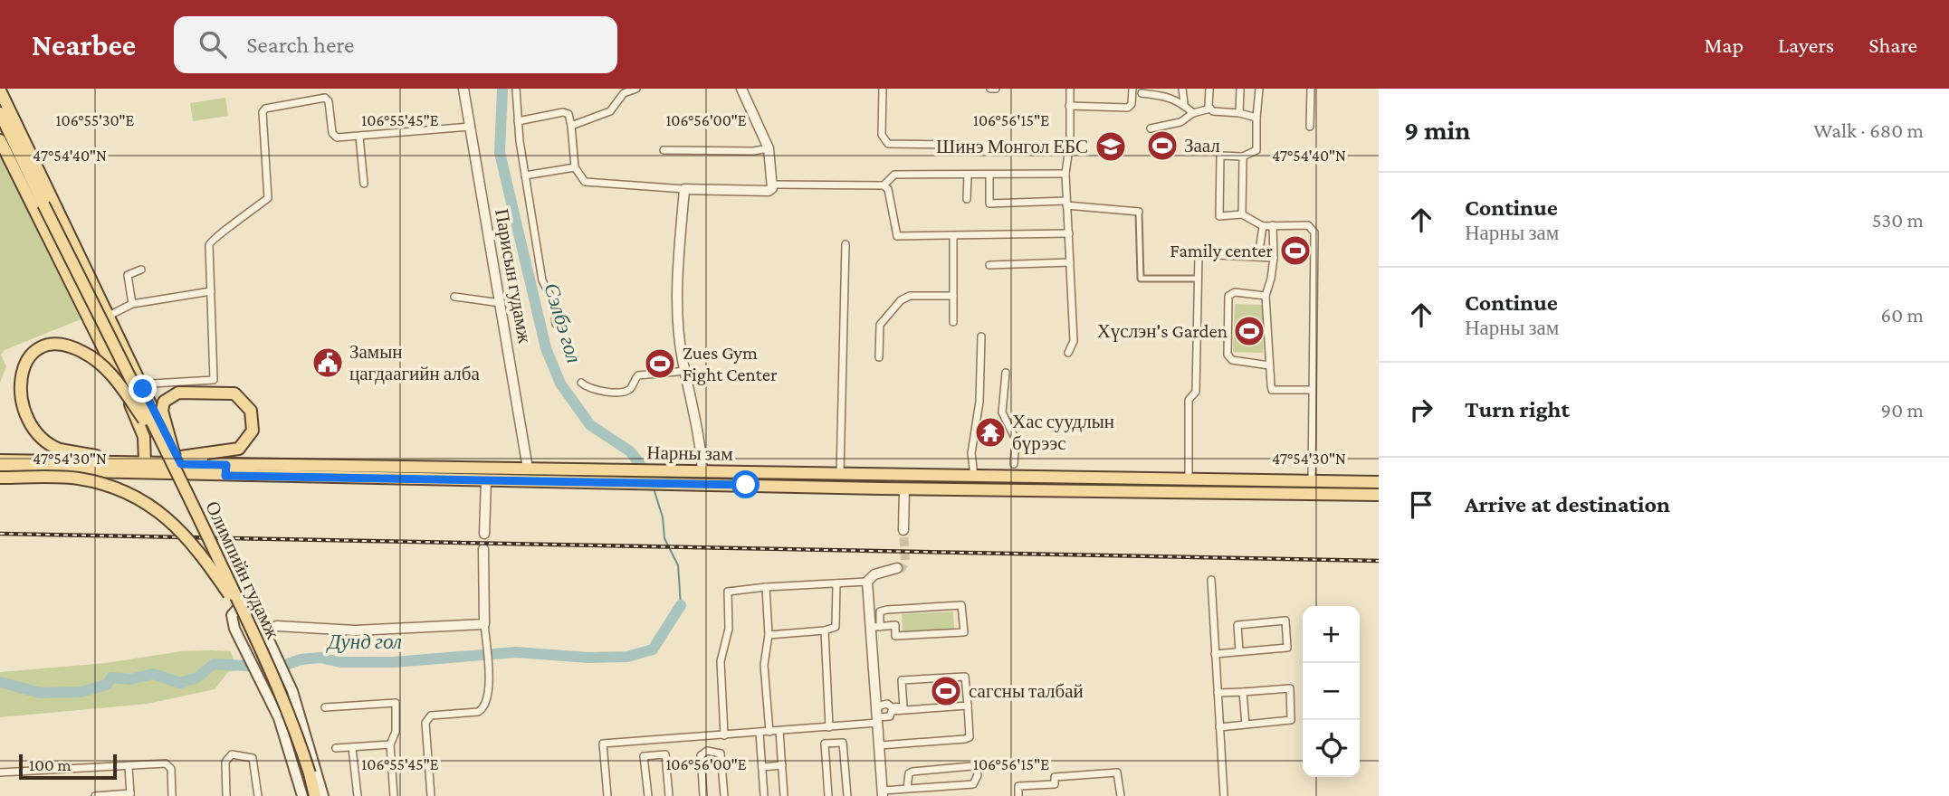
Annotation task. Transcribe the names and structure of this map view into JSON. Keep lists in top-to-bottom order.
{
  "streets": {
    "main road": ["Нарны зам", "Олимпийн гудамж"],
    "street": ["Парисын гудамж"]
  },
  "crossings": [
    ["Парисын гудамж", "Нарны зам"]
  ],
  "water": ["Сэлбэ гол", "Дунд гол"],
  "places": {
    "sports": [
      "Заал",
      "Family center",
      "Хүслэн's Garden",
      "Zues Gym Fight Center",
      "сагсны талбай"
    ],
    "school or university": ["Шинэ Монгол ЕБС"],
    "public building": ["Замын цагдаагийн алба"],
    "temple": ["Хас суудлын бүрээс"]
  },
  "scale_bar": "100 m",
  "page": {
    "header": "Nearbee",
    "search": "Search here",
    "nav": ["Map", "Layers", "Share"],
    "heading": ["9 min", "Walk · 680 m"],
    "list": [
      ["Continue", "Нарны зам", "530 m"],
      ["Continue", "Нарны зам", "60 m"],
      ["Turn right", "90 m"],
      "Arrive at destination"
    ],
    "map_buttons": ["+", "−"],
    "scale": "100 m"
  },
  "coordinates": [
    "106°55'30\"E",
    "106°55'45\"E",
    "106°56'00\"E",
    "106°56'15\"E",
    "47°54'40\"N",
    "47°54'30\"N"
  ]
}
